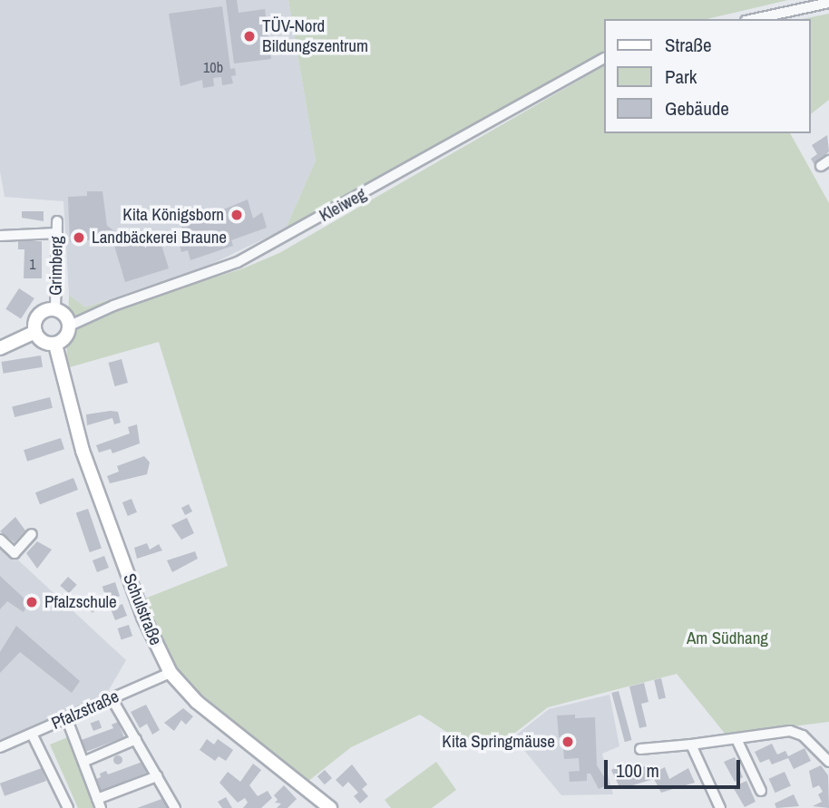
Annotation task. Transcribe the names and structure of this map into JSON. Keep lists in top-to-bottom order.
{
  "streets": {
    "main road": ["Schulstraße"],
    "street": ["Kleiweg", "Grimberg", "Pfalzstraße"]
  },
  "crossings": [
    ["Kleiweg", "Grimberg"],
    ["Kleiweg", "Schulstraße"],
    ["Grimberg", "Schulstraße"],
    ["Schulstraße", "Pfalzstraße"]
  ],
  "parks": ["Am Südhang"],
  "places": [
    "TÜV-Nord Bildungszentrum",
    "Kita Königsborn",
    "Landbäckerei Braune",
    "Pfalzschule",
    "Kita Springmäuse"
  ],
  "house_numbers": ["10b", "1"],
  "legend": ["Straße", "Park", "Gebäude"],
  "scale_bar": "100 m"
}
